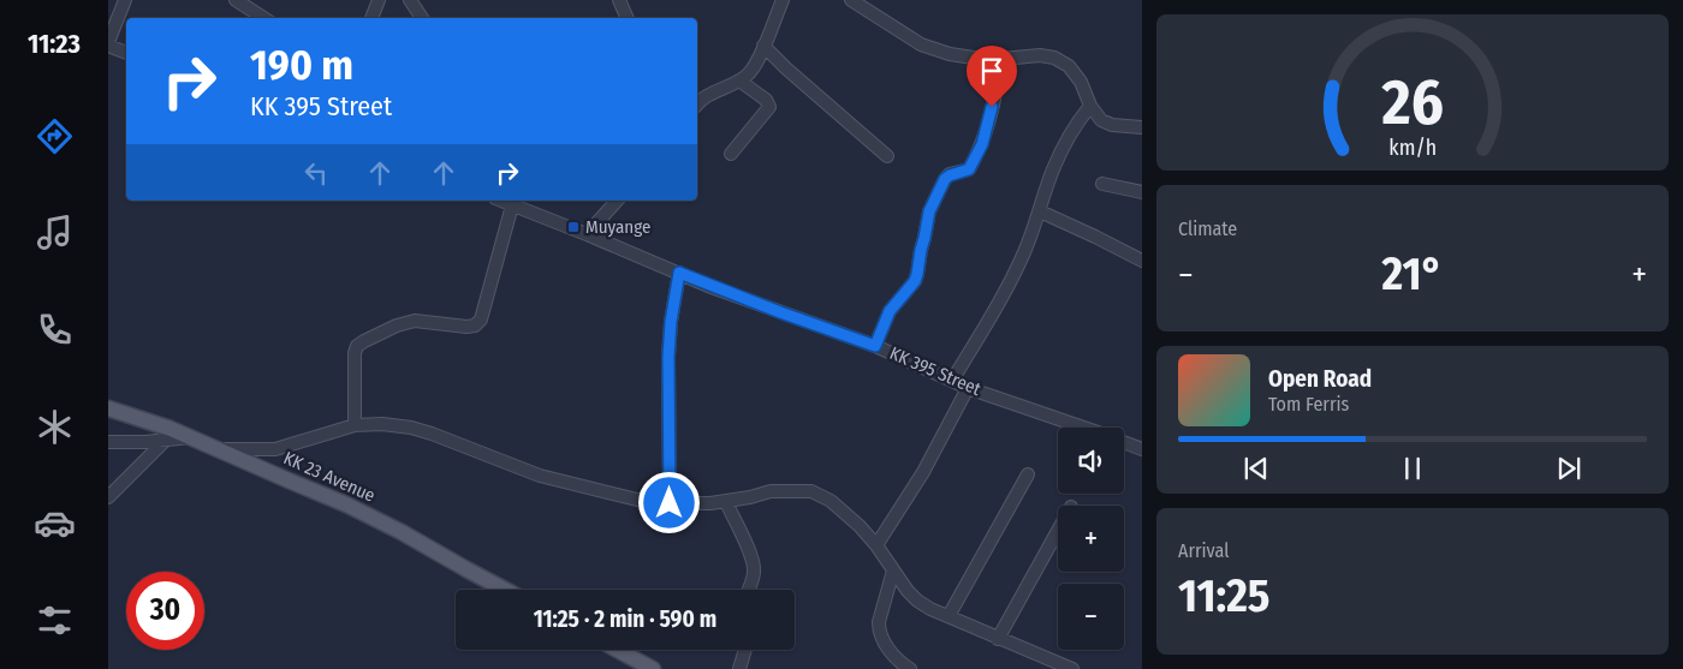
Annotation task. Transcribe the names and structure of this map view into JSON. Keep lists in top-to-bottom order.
{
  "streets": {
    "main road": ["KK 23 Avenue"],
    "street": ["KK 395 Street"]
  },
  "places": {
    "transit": ["Muyange"]
  },
  "page": {
    "tabs": "11:23",
    "turn": ["190 m", "KK 395 Street"],
    "tile": [
      "Climate",
      ["Arrival", "11:25"]
    ],
    "heat": ["−", "21°", "+"],
    "song": ["Open Road", "Tom Ferris"],
    "map_buttons": ["+", "−"],
    "limit": "30",
    "trip": "11:25 · 2 min · 590 m",
    "gauge": ["26", "km/h"]
  }
}
